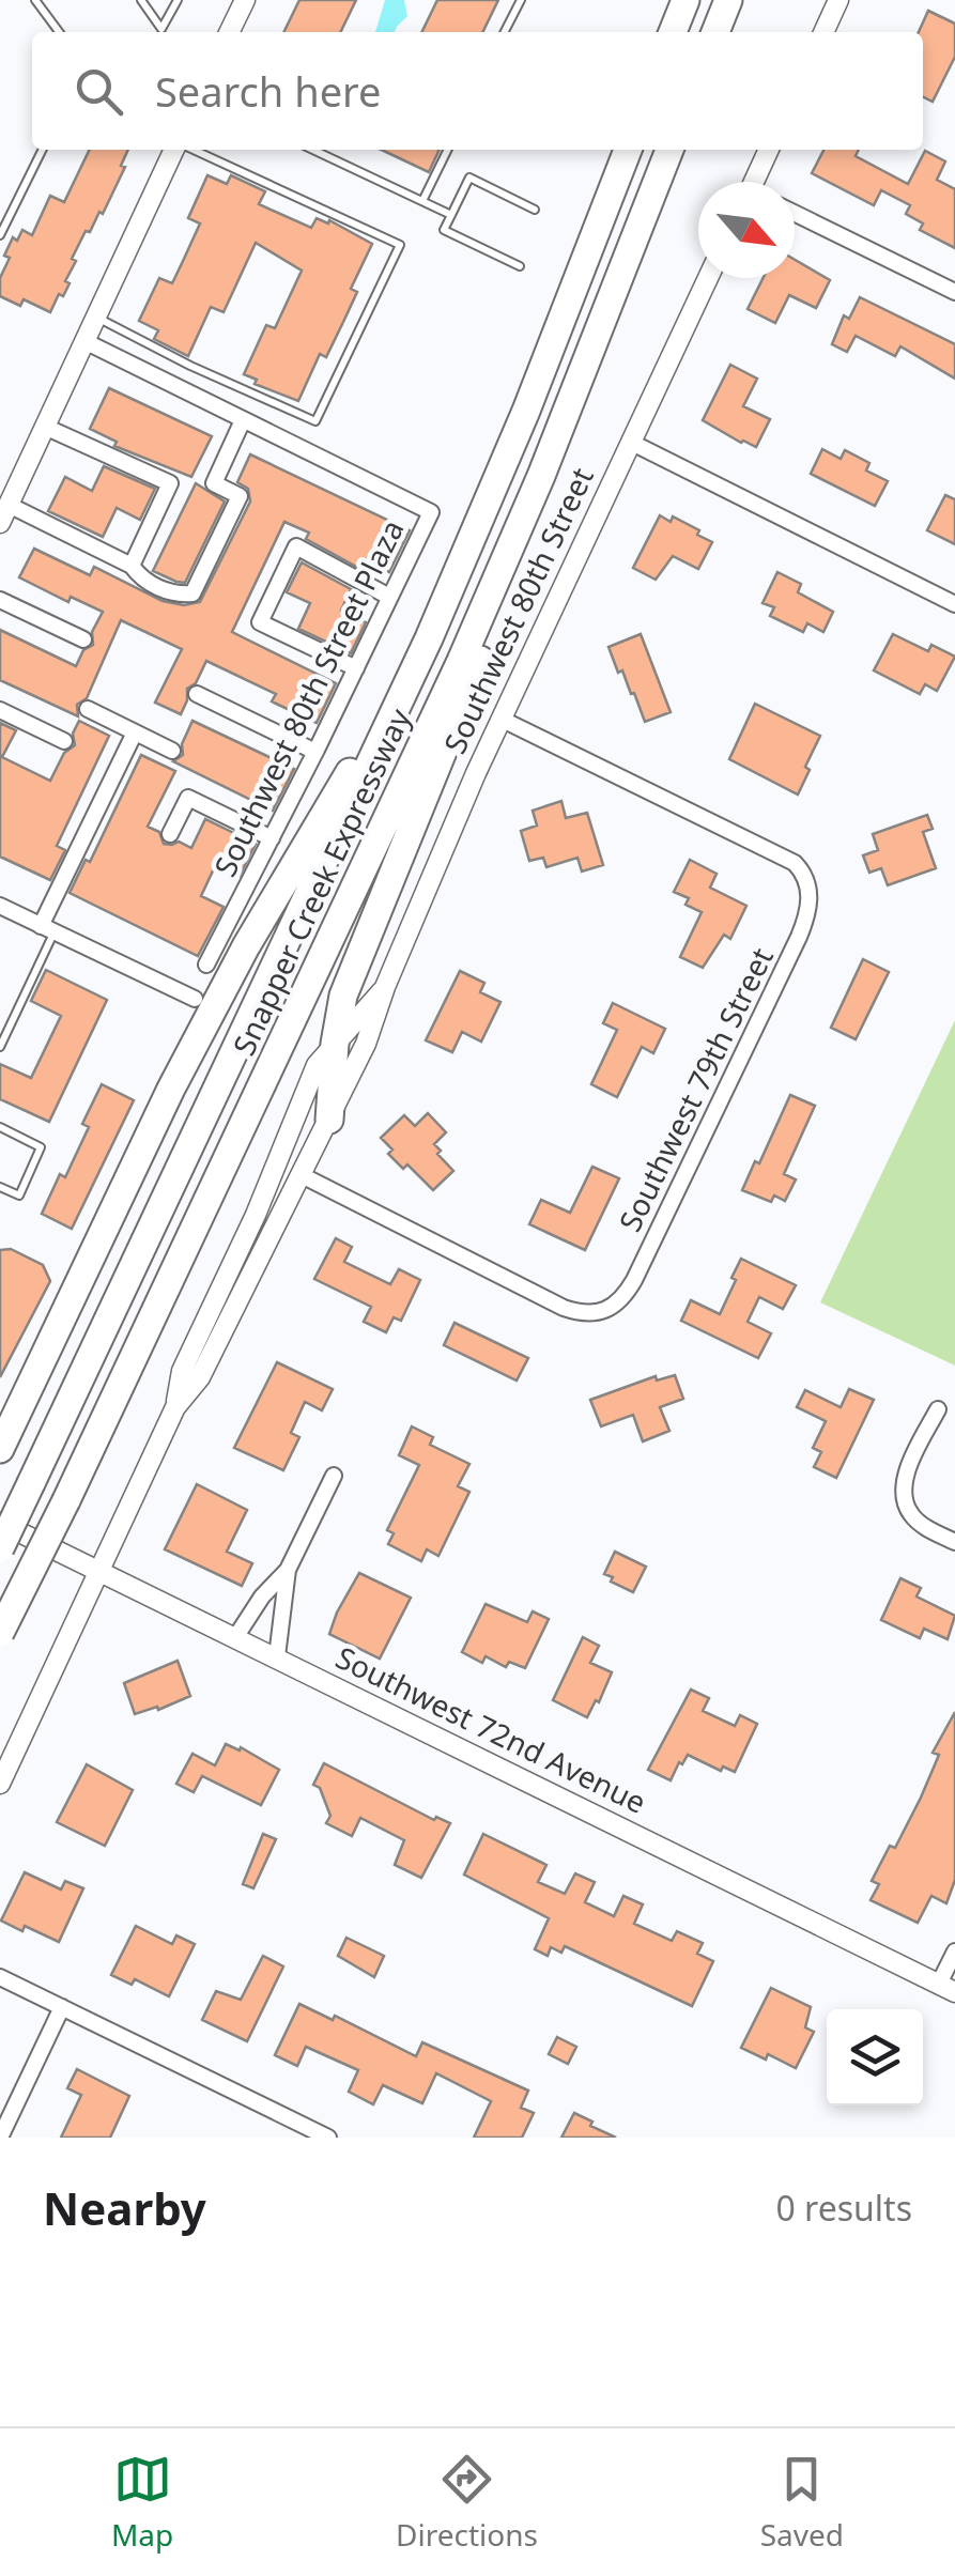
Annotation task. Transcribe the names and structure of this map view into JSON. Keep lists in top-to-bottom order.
{
  "streets": {
    "highway": ["Snapper Creek Expressway"],
    "street": [
      "Southwest 80th Street",
      "Southwest 80th Street Plaza",
      "Southwest 79th Street",
      "Southwest 72nd Avenue"
    ]
  },
  "crossings": [
    ["Southwest 80th Street", "Southwest 79th Street"],
    ["Southwest 80th Street", "Southwest 72nd Avenue"]
  ],
  "north": "bottom right",
  "page": {
    "search": "Search here",
    "heading": ["Nearby", "0 results"],
    "nav": ["Map", "Directions", "Saved"]
  }
}
